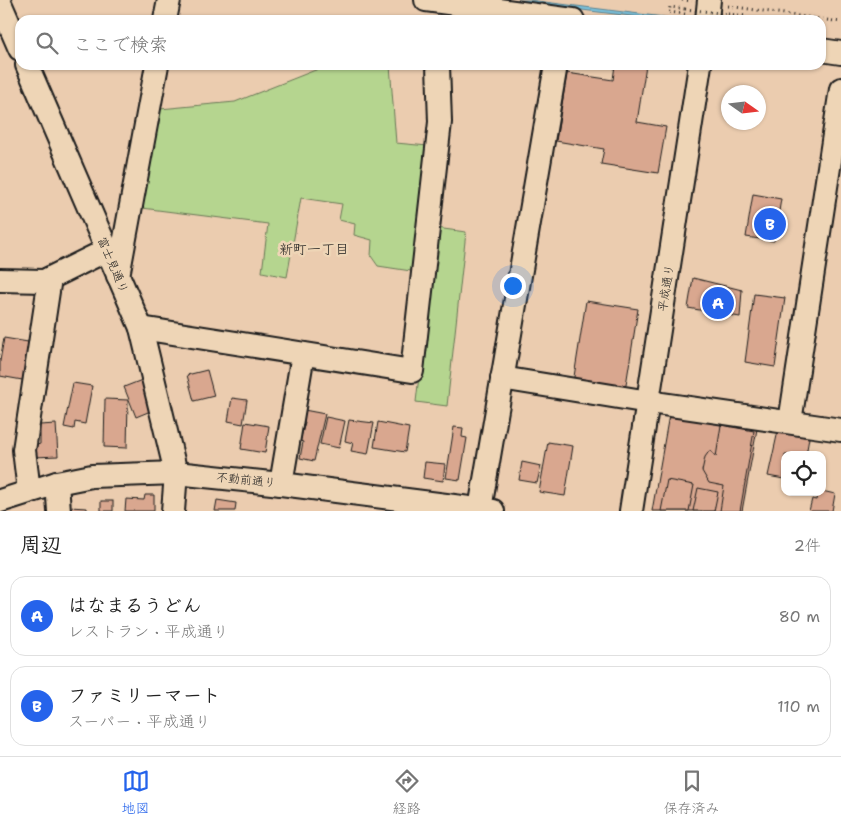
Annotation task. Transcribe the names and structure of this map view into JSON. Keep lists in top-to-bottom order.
{
  "streets": {
    "street": ["富士見通り", "平成通り", "不動前通り"]
  },
  "crossings": [
    ["富士見通り", "不動前通り"]
  ],
  "districts": ["新町一丁目"],
  "north": "right",
  "page": {
    "search": "ここで検索",
    "pins": ["B", "A"],
    "heading": ["周辺", "2件"],
    "list": [
      {
        "mark": "A",
        "name": "はなまるうどん",
        "note": "レストラン · 平成通り",
        "value": "80 m"
      },
      {
        "mark": "B",
        "name": "ファミリーマート",
        "note": "スーパー · 平成通り",
        "value": "110 m"
      }
    ],
    "nav": ["地図", "経路", "保存済み"]
  }
}
